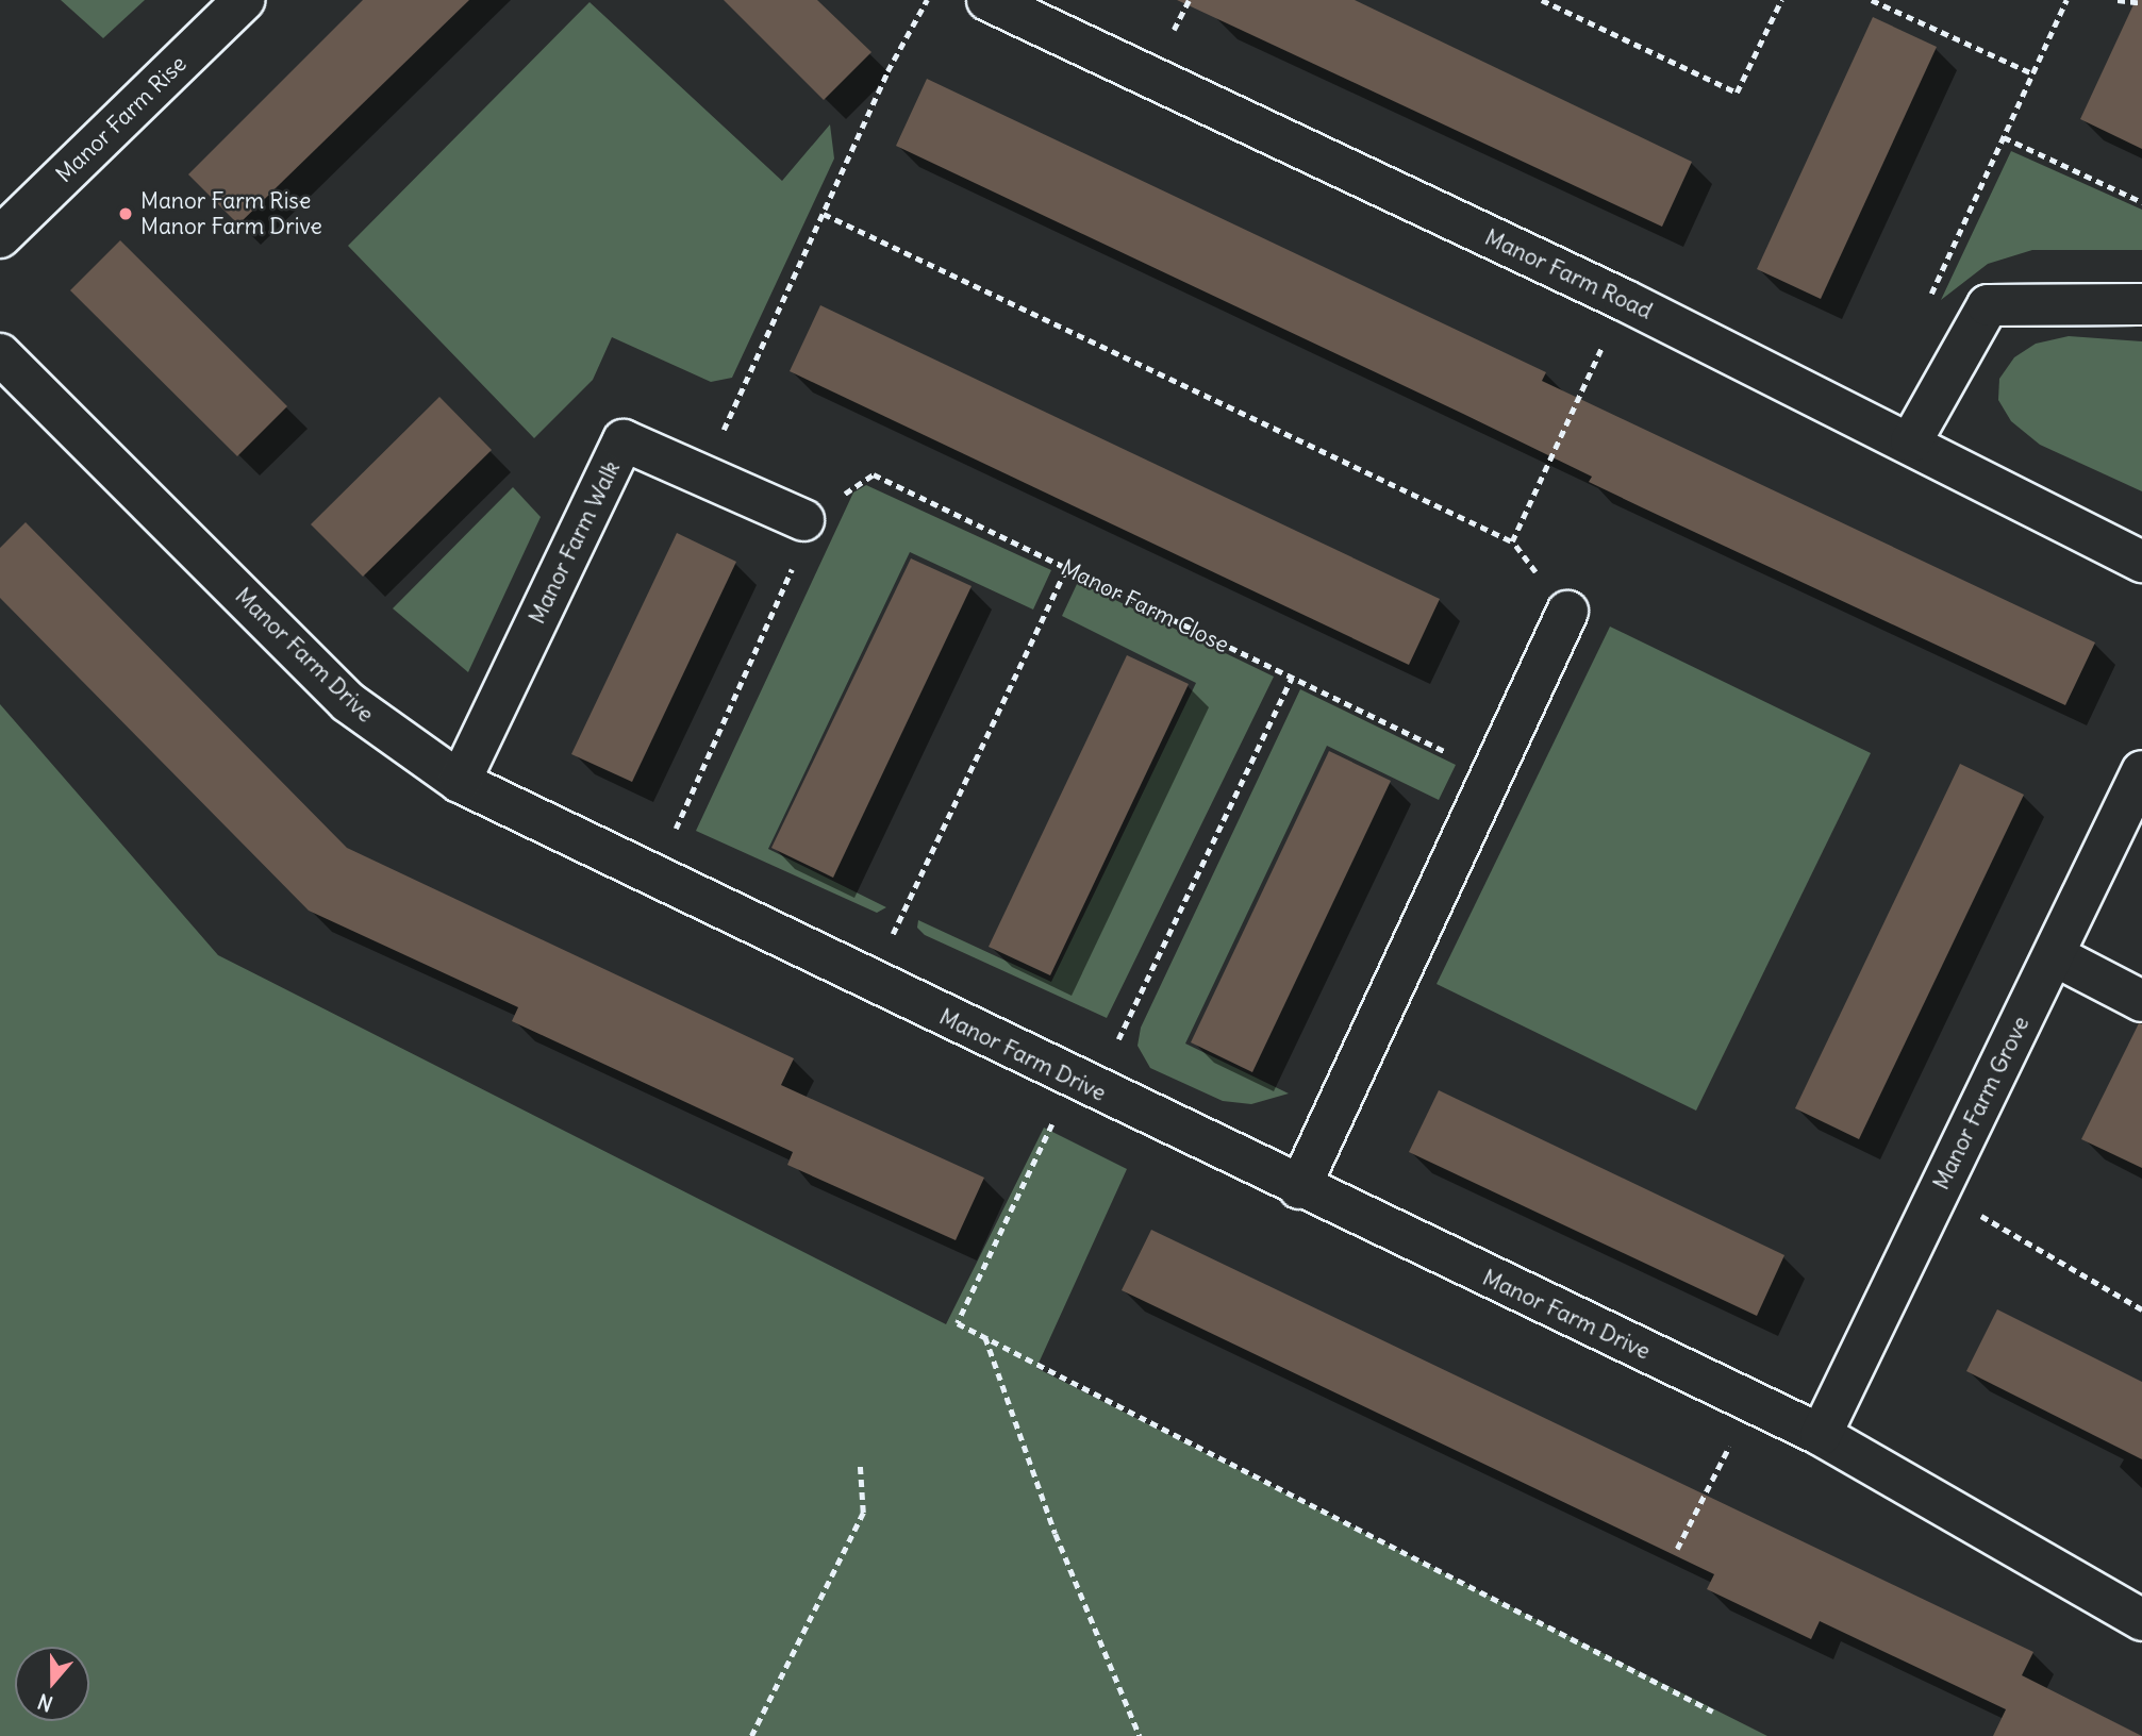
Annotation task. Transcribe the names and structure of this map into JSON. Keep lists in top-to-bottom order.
{
  "streets": {
    "street": [
      "Manor Farm Rise",
      "Manor Farm Road",
      "Manor Farm Walk",
      "Manor Farm Drive",
      "Manor Farm Grove"
    ],
    "path": ["Manor Farm Close"]
  },
  "crossings": [
    ["Manor Farm Walk", "Manor Farm Close"],
    ["Manor Farm Walk", "Manor Farm Drive"],
    ["Manor Farm Drive", "Manor Farm Grove"]
  ],
  "places": ["Manor Farm Rise Manor Farm Drive"],
  "north": "bottom"
}
